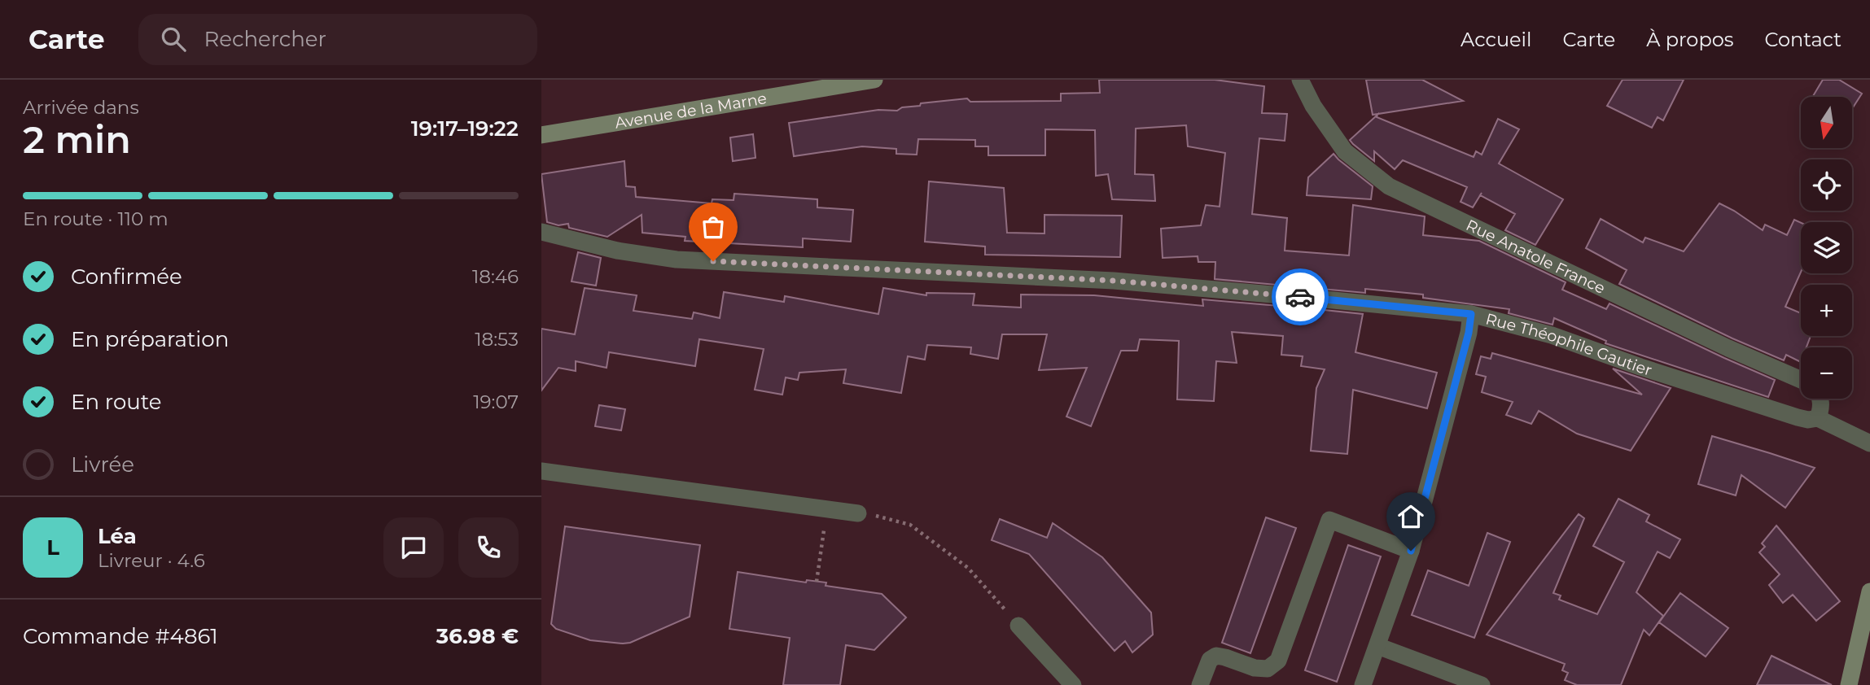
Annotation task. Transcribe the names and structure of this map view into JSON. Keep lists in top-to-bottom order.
{
  "streets": {
    "main road": ["Avenue de la Marne"],
    "street": ["Rue Anatole France", "Rue Théophile Gautier"]
  },
  "north": "bottom",
  "page": {
    "header": "Carte",
    "search": "Rechercher",
    "nav": [
      "Accueil",
      "Carte",
      "À propos",
      "Contact"
    ],
    "heading": ["2 min", "Arrivée dans", "19:17–19:22"],
    "panel": [
      "Léa",
      "Livreur · 4.6",
      "Commande #4861",
      "36.98 €"
    ],
    "map_buttons": ["+", "−"],
    "bar": "En route · 110 m",
    "list": [
      ["Confirmée", "18:46"],
      ["En préparation", "18:53"],
      ["En route", "19:07"],
      "Livrée"
    ],
    "round": "L"
  }
}
